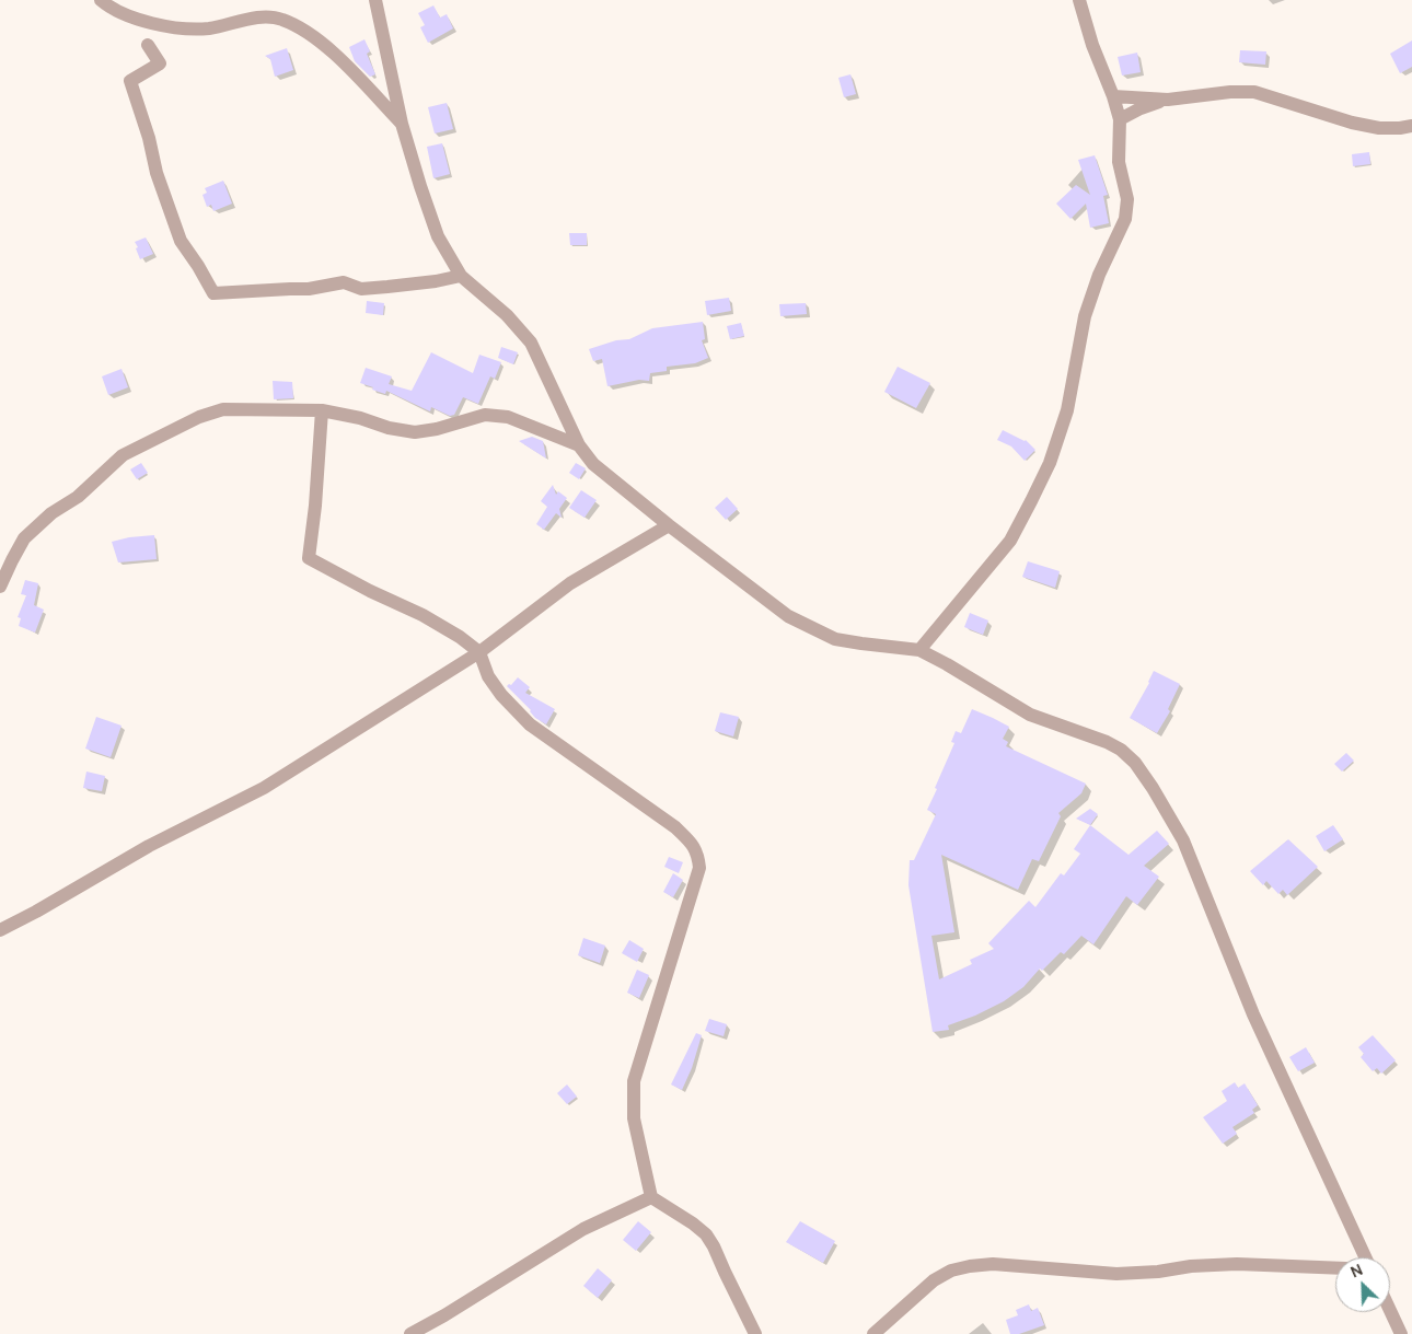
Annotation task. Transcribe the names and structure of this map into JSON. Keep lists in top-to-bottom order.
{
  "north": "top left"
}
